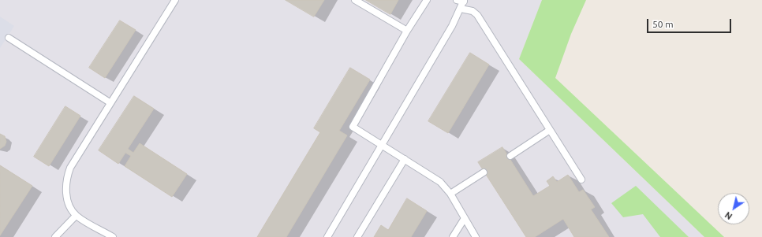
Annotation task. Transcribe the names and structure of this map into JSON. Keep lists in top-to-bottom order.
{
  "scale_bar": "50 m",
  "north": "bottom left"
}
